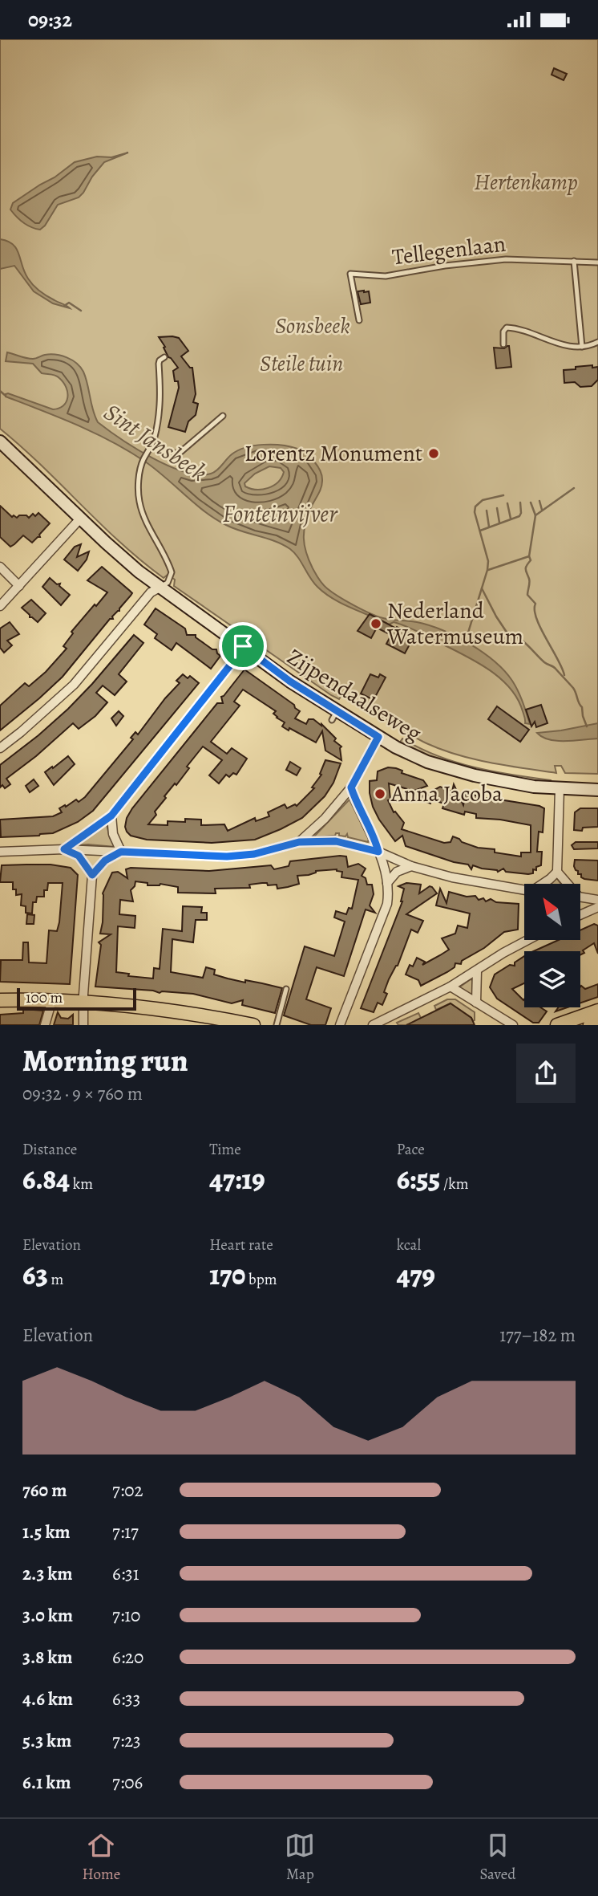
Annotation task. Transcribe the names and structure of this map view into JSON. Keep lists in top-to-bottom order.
{
  "streets": {
    "main road": ["Zijpendaalseweg"],
    "lane": ["Tellegenlaan"]
  },
  "water": ["Sint Jansbeek", "Fonteinvijver"],
  "parks": ["Hertenkamp", "Sonsbeek", "Steile tuin"],
  "places": ["Lorentz Monument", "Nederland Watermuseum", "Anna Jacoba"],
  "scale_bar": "100 m",
  "north": "top left",
  "page": {
    "status": "09:32",
    "scale": "100 m",
    "heading": ["Morning run", "09:32 · 9 × 760 m"],
    "stats": [
      ["Distance", "6.84 km"],
      ["Time", "47:19"],
      ["Pace", "6:55 /km"],
      ["Elevation", "63 m"],
      ["Heart rate", "170 bpm"],
      ["kcal", "479"]
    ],
    "chart": ["Elevation", "177–182 m"],
    "list": [
      {
        "name": "760 m",
        "note": "7:02"
      },
      {
        "name": "1.5 km",
        "note": "7:17"
      },
      {
        "name": "2.3 km",
        "note": "6:31"
      },
      {
        "name": "3.0 km",
        "note": "7:10"
      },
      {
        "name": "3.8 km",
        "note": "6:20"
      },
      {
        "name": "4.6 km",
        "note": "6:33"
      },
      {
        "name": "5.3 km",
        "note": "7:23"
      },
      {
        "name": "6.1 km",
        "note": "7:06"
      }
    ],
    "tabs": ["Home", "Map", "Saved"]
  }
}
